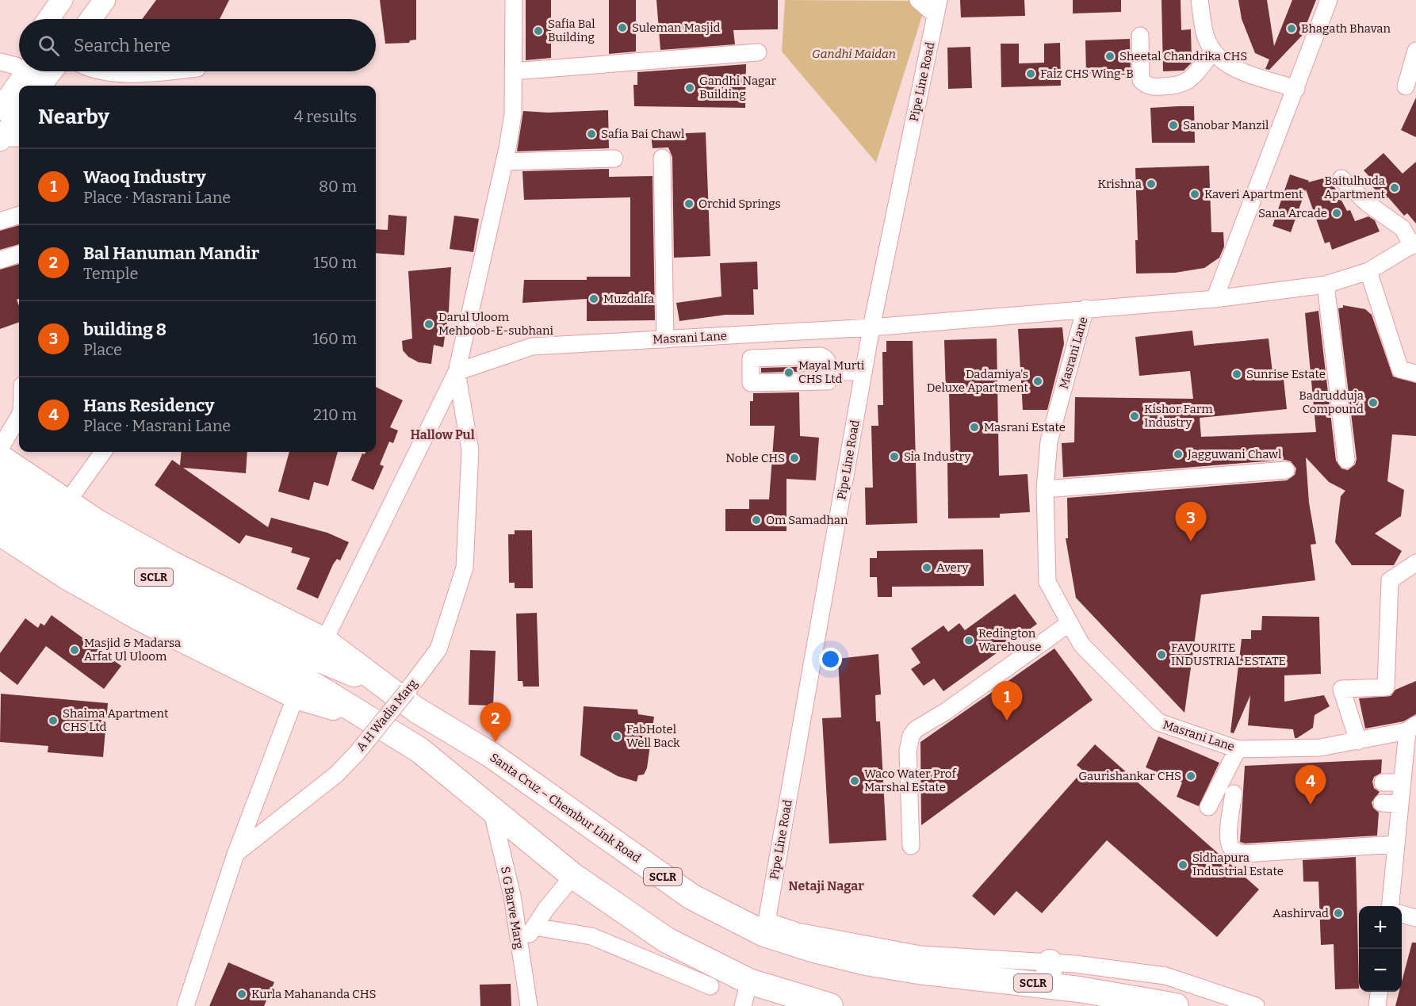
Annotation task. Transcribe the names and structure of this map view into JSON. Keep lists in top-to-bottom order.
{
  "streets": {
    "highway": ["SCLR", "Santa Cruz – Chembur Link Road"],
    "street": [
      "Pipe Line Road",
      "Masrani Lane",
      "A H Wadia Marg",
      "S G Barve Marg"
    ]
  },
  "crossings": [
    ["Pipe Line Road", "Masrani Lane"],
    ["Pipe Line Road", "Santa Cruz – Chembur Link Road"],
    ["Masrani Lane", "A H Wadia Marg"],
    ["SCLR", "Santa Cruz – Chembur Link Road"],
    ["SCLR", "S G Barve Marg"]
  ],
  "districts": ["Hallow Pul", "Netaji Nagar"],
  "parks": ["Gandhi Maidan"],
  "places": [
    "Suleman Masjid",
    "Bhagath Bhavan",
    "Safia Bal Building",
    "Sheetal Chandrika CHS",
    "Faiz CHS Wing-B",
    "Gandhi Nagar Building",
    "Sanobar Manzil",
    "Safia Bai Chawl",
    "Krishna",
    "Baitulhuda Apartment",
    "Kaveri Apartment",
    "Orchid Springs",
    "Sana Arcade",
    "Muzdalfa",
    "Darul Uloom Mehboob-E-subhani",
    "Mayal Murti CHS Ltd",
    "Sunrise Estate",
    "Dadamiya's Deluxe Apartment",
    "Badrudduja Compound",
    "Kishor Farm Industry",
    "Masrani Estate",
    "Jagguwani Chawl",
    "Sia Industry",
    "Noble CHS",
    "Om Samadhan",
    "Avery",
    "Redington Warehouse",
    "Masjid & Madarsa Arfat Ul Uloom",
    "FAVOURITE INDUSTRIAL ESTATE",
    "Shaima Apartment CHS Ltd",
    "FabHotel Well Back",
    "Gaurishankar CHS",
    "Waco Water Prof Marshal Estate",
    "Sidhapura Industrial Estate",
    "Aashirvad",
    "Kurla Mahananda CHS"
  ],
  "page": {
    "search": "Search here",
    "heading": ["Nearby", "4 results"],
    "list": [
      {
        "mark": "1",
        "name": "Waoq Industry",
        "note": "Place · Masrani Lane",
        "value": "80 m"
      },
      {
        "mark": "2",
        "name": "Bal Hanuman Mandir",
        "note": "Temple",
        "value": "150 m"
      },
      {
        "mark": "3",
        "name": "building 8",
        "note": "Place",
        "value": "160 m"
      },
      {
        "mark": "4",
        "name": "Hans Residency",
        "note": "Place · Masrani Lane",
        "value": "210 m"
      }
    ],
    "pins": [
      "3",
      "1",
      "2",
      "4"
    ],
    "map_buttons": ["+", "−"]
  }
}
